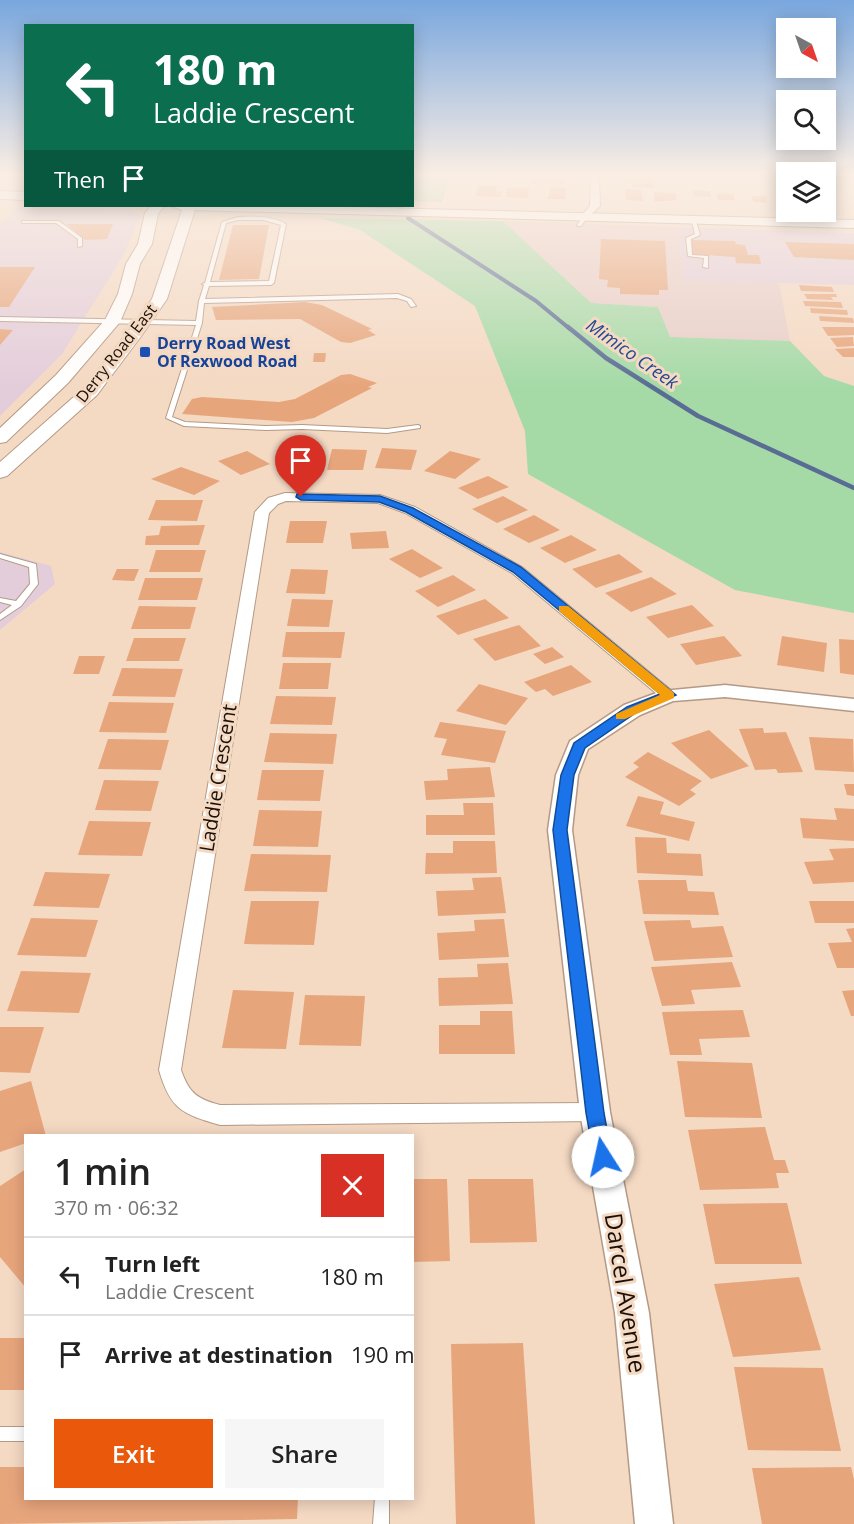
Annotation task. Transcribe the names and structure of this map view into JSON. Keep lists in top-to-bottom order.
{
  "streets": {
    "main road": ["Derry Road East"],
    "street": ["Laddie Crescent", "Darcel Avenue"]
  },
  "crossings": [
    ["Laddie Crescent", "Darcel Avenue"]
  ],
  "water": ["Mimico Creek"],
  "places": {
    "transit": ["Derry Road West Of Rexwood Road"]
  },
  "north": "bottom right",
  "page": {
    "turn": ["180 m", "Laddie Crescent"],
    "then": "Then",
    "heading": ["1 min", "370 m · 06:32"],
    "list": [
      {
        "name": "Turn left",
        "note": "Laddie Crescent",
        "value": "180 m"
      },
      {
        "name": "Arrive at destination",
        "value": "190 m"
      }
    ],
    "buttons": ["Exit", "Share"]
  }
}
